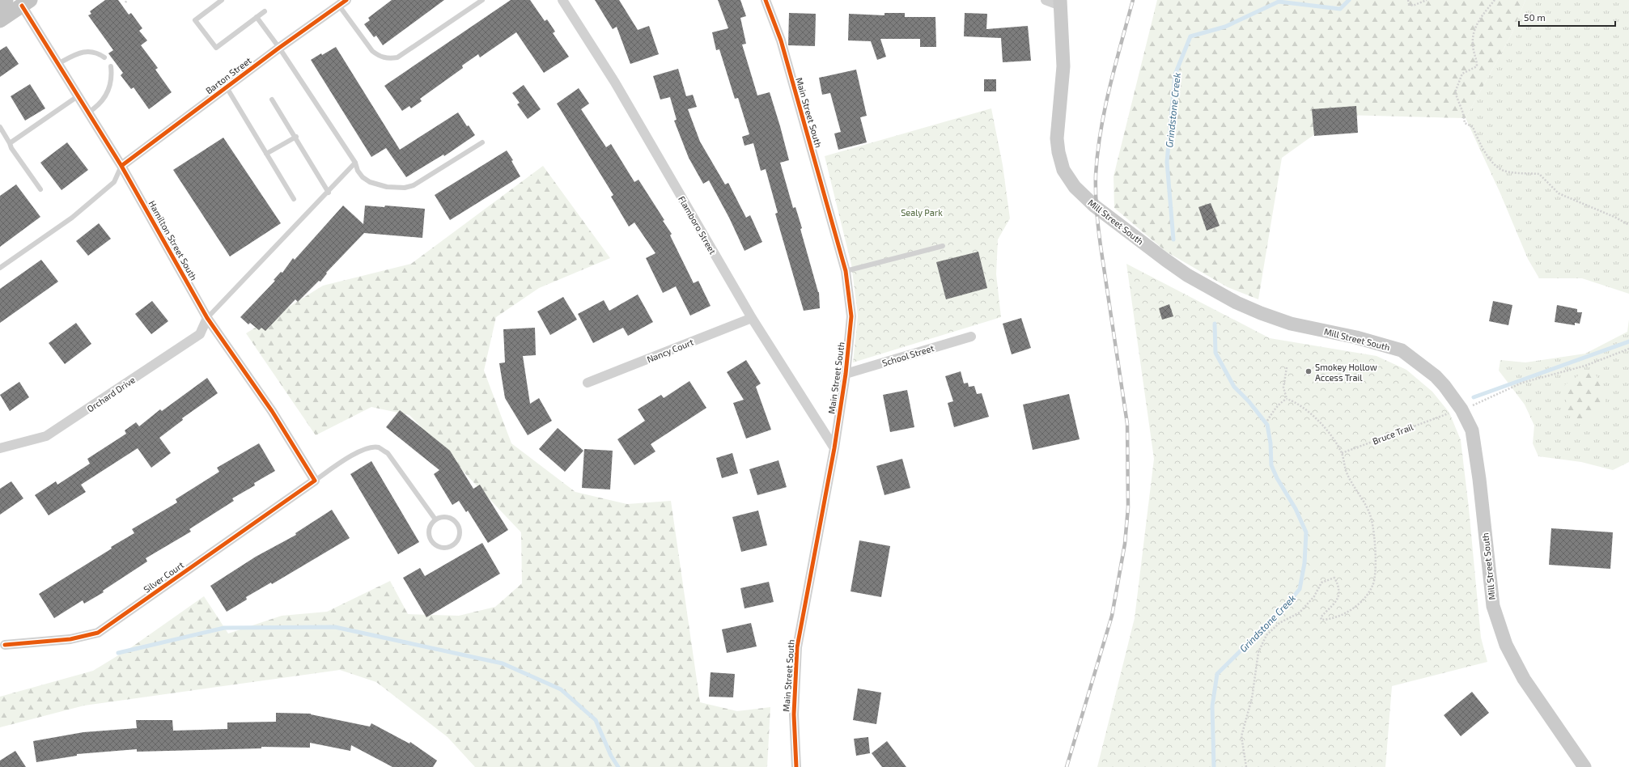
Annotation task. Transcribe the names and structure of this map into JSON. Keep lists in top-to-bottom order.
{
  "streets": {
    "main road": ["Mill Street South"],
    "street": [
      "Barton Street",
      "Main Street South",
      "Flamboro Street",
      "Hamilton Street South",
      "Nancy Court",
      "School Street",
      "Orchard Drive",
      "Silver Court"
    ],
    "path": ["Bruce Trail"]
  },
  "crossings": [
    ["Barton Street", "Hamilton Street South"],
    ["Main Street South", "Flamboro Street"],
    ["Main Street South", "School Street"],
    ["Flamboro Street", "Nancy Court"],
    ["Hamilton Street South", "Orchard Drive"],
    ["Hamilton Street South", "Silver Court"]
  ],
  "water": ["Grindstone Creek"],
  "parks": ["Sealy Park"],
  "places": ["Smokey Hollow Access Trail"],
  "scale_bar": "50 m"
}
